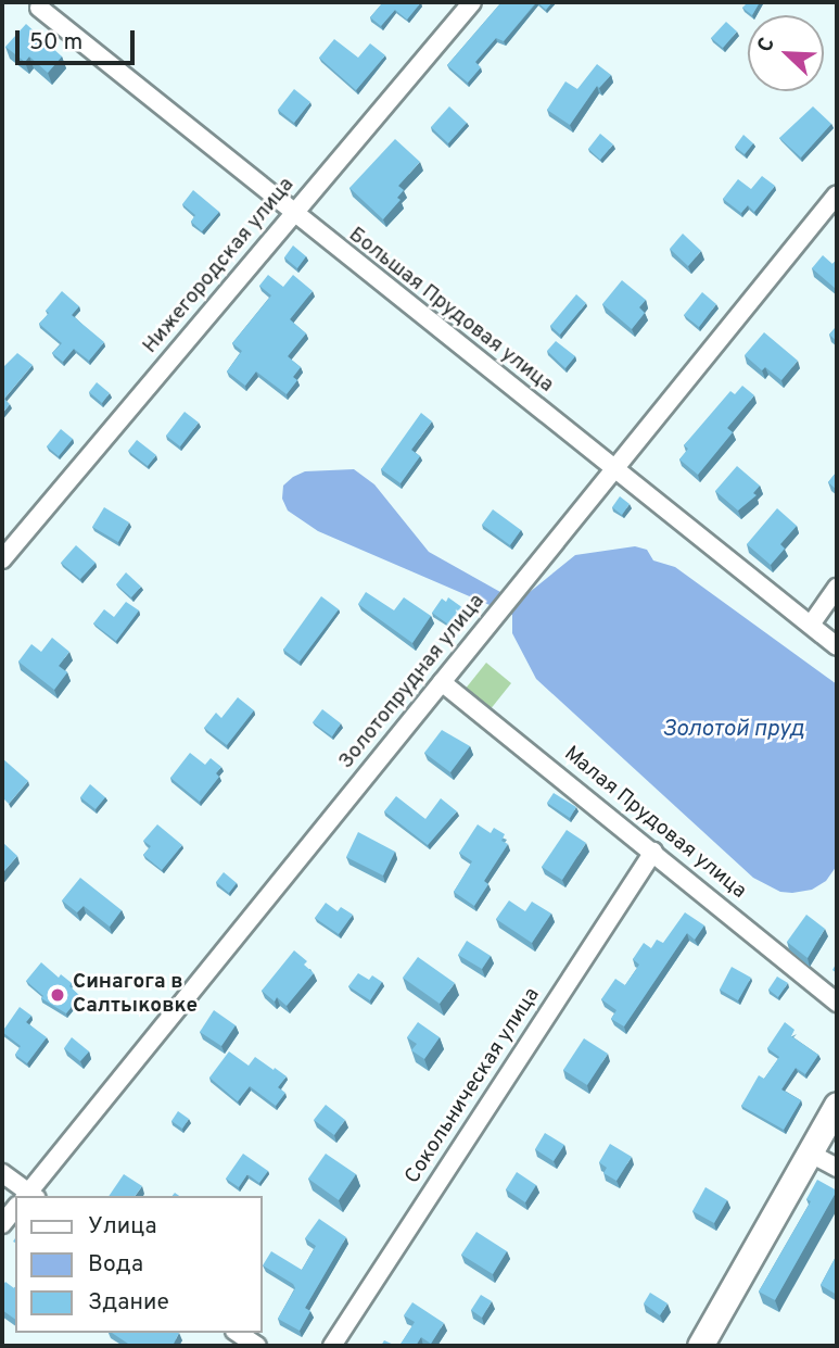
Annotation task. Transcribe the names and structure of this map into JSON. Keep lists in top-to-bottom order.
{
  "streets": {
    "street": [
      "Нижегородская улица",
      "Большая Прудовая улица",
      "Золотопрудная улица",
      "Малая Прудовая улица",
      "Сокольническая улица"
    ]
  },
  "crossings": [
    ["Нижегородская улица", "Большая Прудовая улица"],
    ["Большая Прудовая улица", "Золотопрудная улица"],
    ["Золотопрудная улица", "Малая Прудовая улица"],
    ["Малая Прудовая улица", "Сокольническая улица"]
  ],
  "water": ["Золотой пруд"],
  "places": ["Синагога в Салтыковке"],
  "legend": ["Улица", "Вода", "Здание"],
  "scale_bar": "50 m",
  "north": "top left"
}
